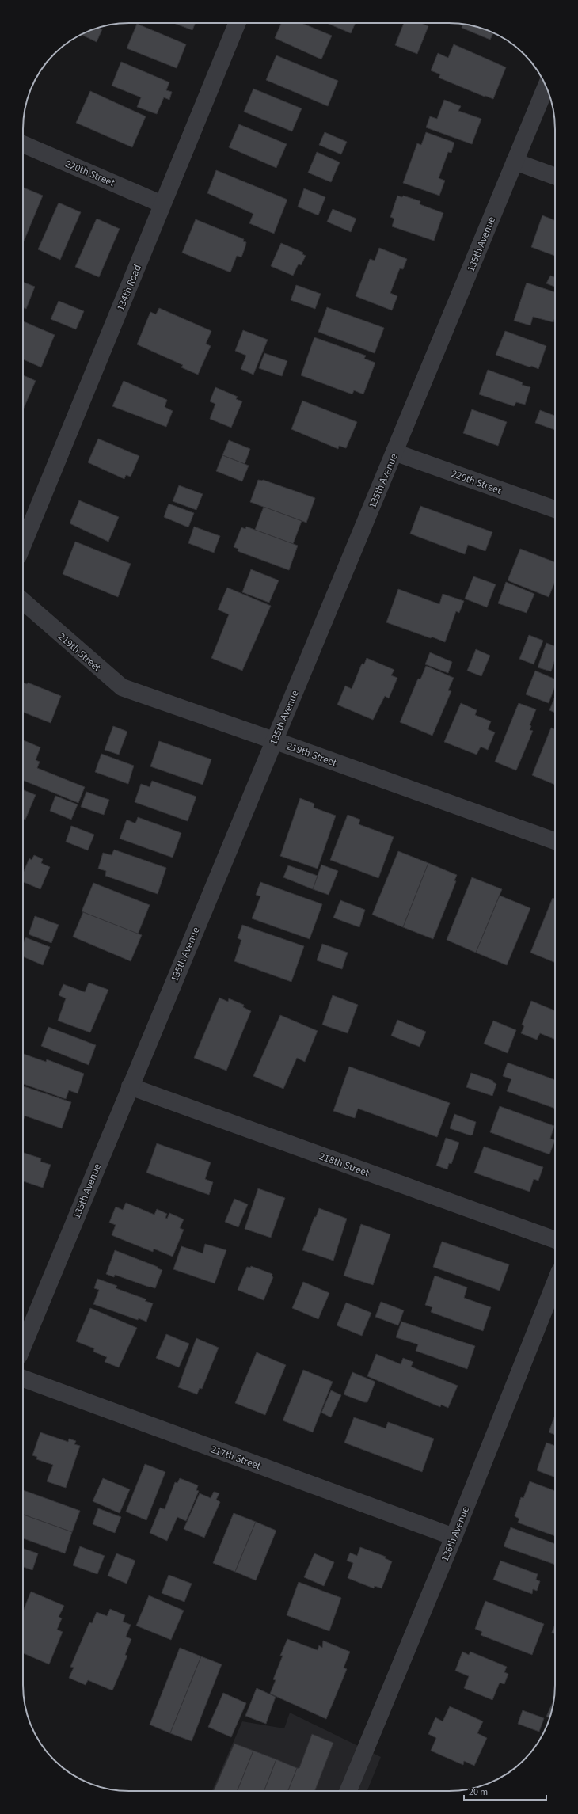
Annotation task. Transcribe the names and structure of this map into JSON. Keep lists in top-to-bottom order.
{
  "streets": {
    "street": [
      "220th Street",
      "135th Avenue",
      "134th Road",
      "219th Street",
      "218th Street",
      "217th Street",
      "136th Avenue"
    ]
  },
  "crossings": [
    ["220th Street", "135th Avenue"],
    ["220th Street", "134th Road"],
    ["135th Avenue", "219th Street"],
    ["135th Avenue", "218th Street"],
    ["217th Street", "136th Avenue"]
  ],
  "scale_bar": "20 m"
}
